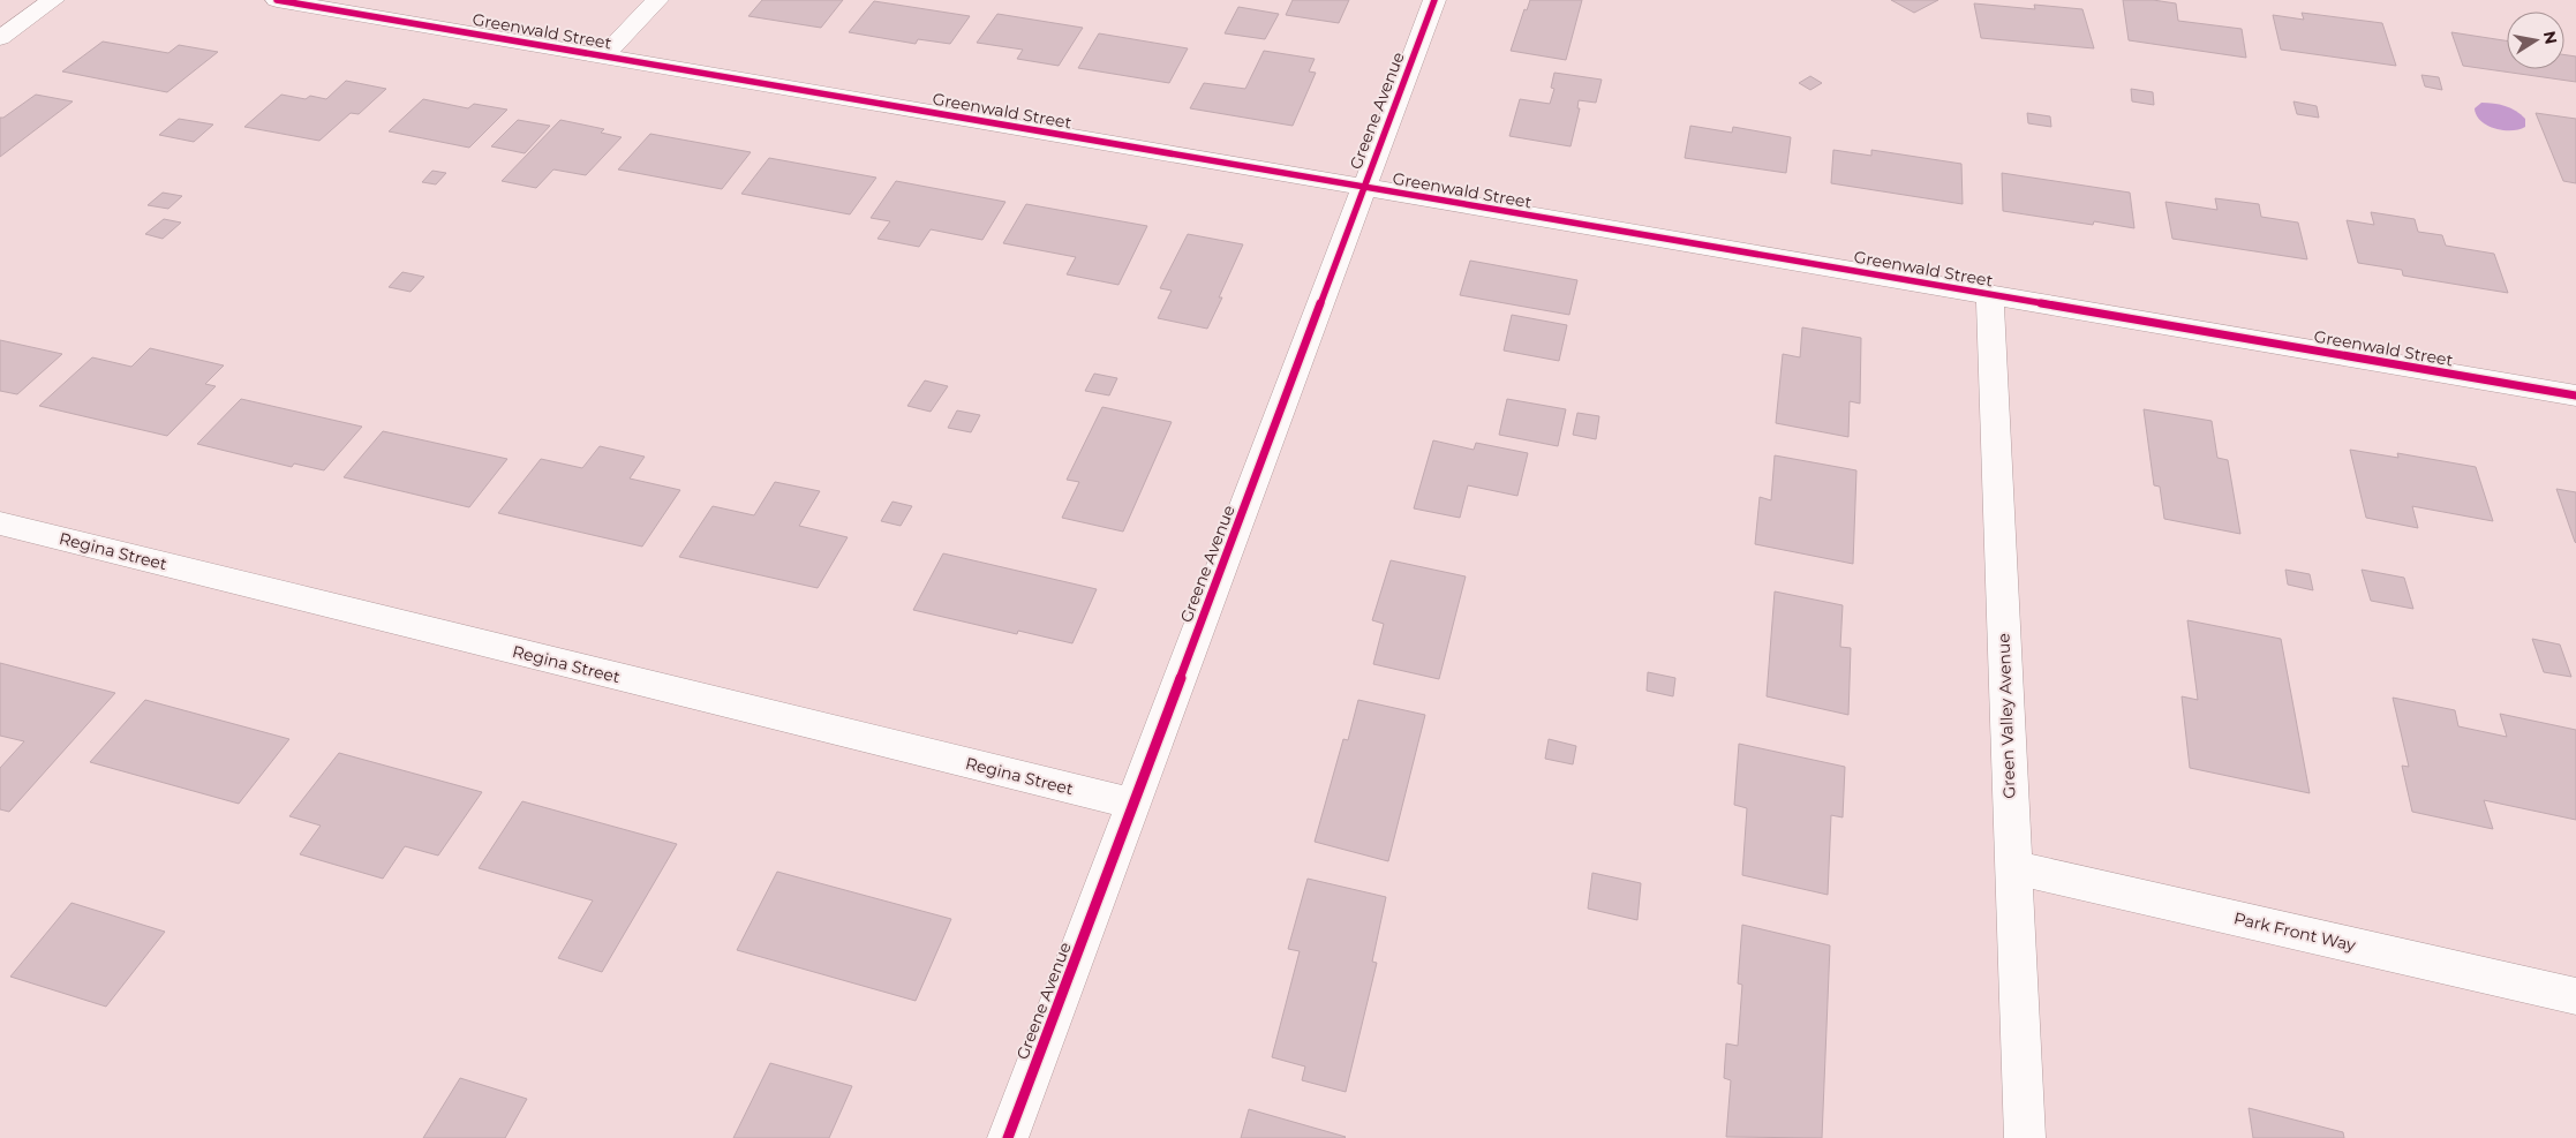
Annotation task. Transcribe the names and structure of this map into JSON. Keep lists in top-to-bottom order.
{
  "streets": {
    "street": [
      "Greenwald Street",
      "Greene Avenue",
      "Regina Street",
      "Green Valley Avenue",
      "Park Front Way"
    ]
  },
  "crossings": [
    ["Greenwald Street", "Greene Avenue"],
    ["Greenwald Street", "Green Valley Avenue"],
    ["Greene Avenue", "Regina Street"],
    ["Green Valley Avenue", "Park Front Way"]
  ],
  "north": "right"
}
